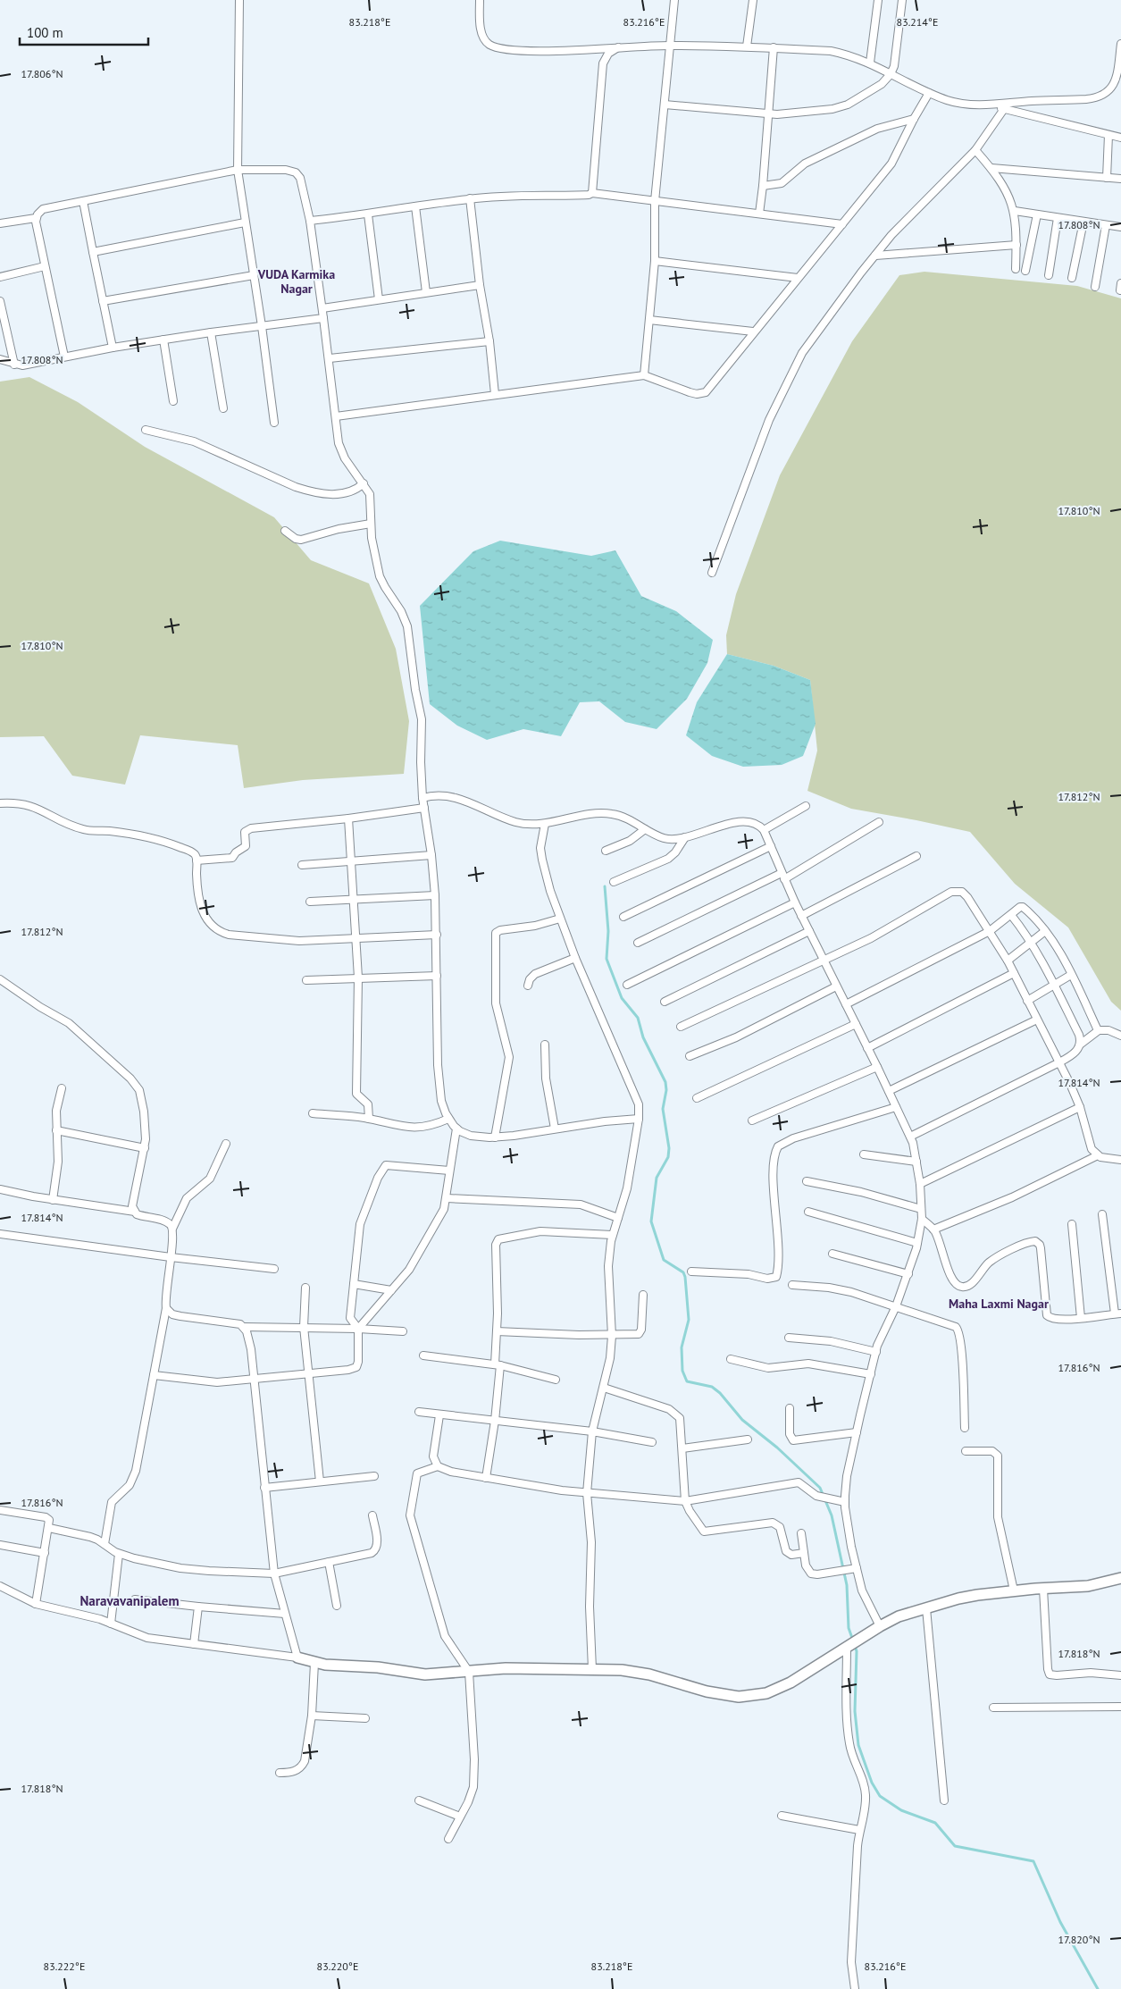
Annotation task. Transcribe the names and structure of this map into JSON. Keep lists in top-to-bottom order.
{
  "districts": ["VUDA Karmika Nagar", "Maha Laxmi Nagar", "Naravavanipalem"],
  "scale_bar": "100 m",
  "coordinates": [
    "83.218°E",
    "83.216°E",
    "83.214°E",
    "17.806°N",
    "17.808°N",
    "17.810°N",
    "17.812°N",
    "17.814°N",
    "17.816°N",
    "17.818°N",
    "17.820°N",
    "83.222°E",
    "83.220°E"
  ]
}
